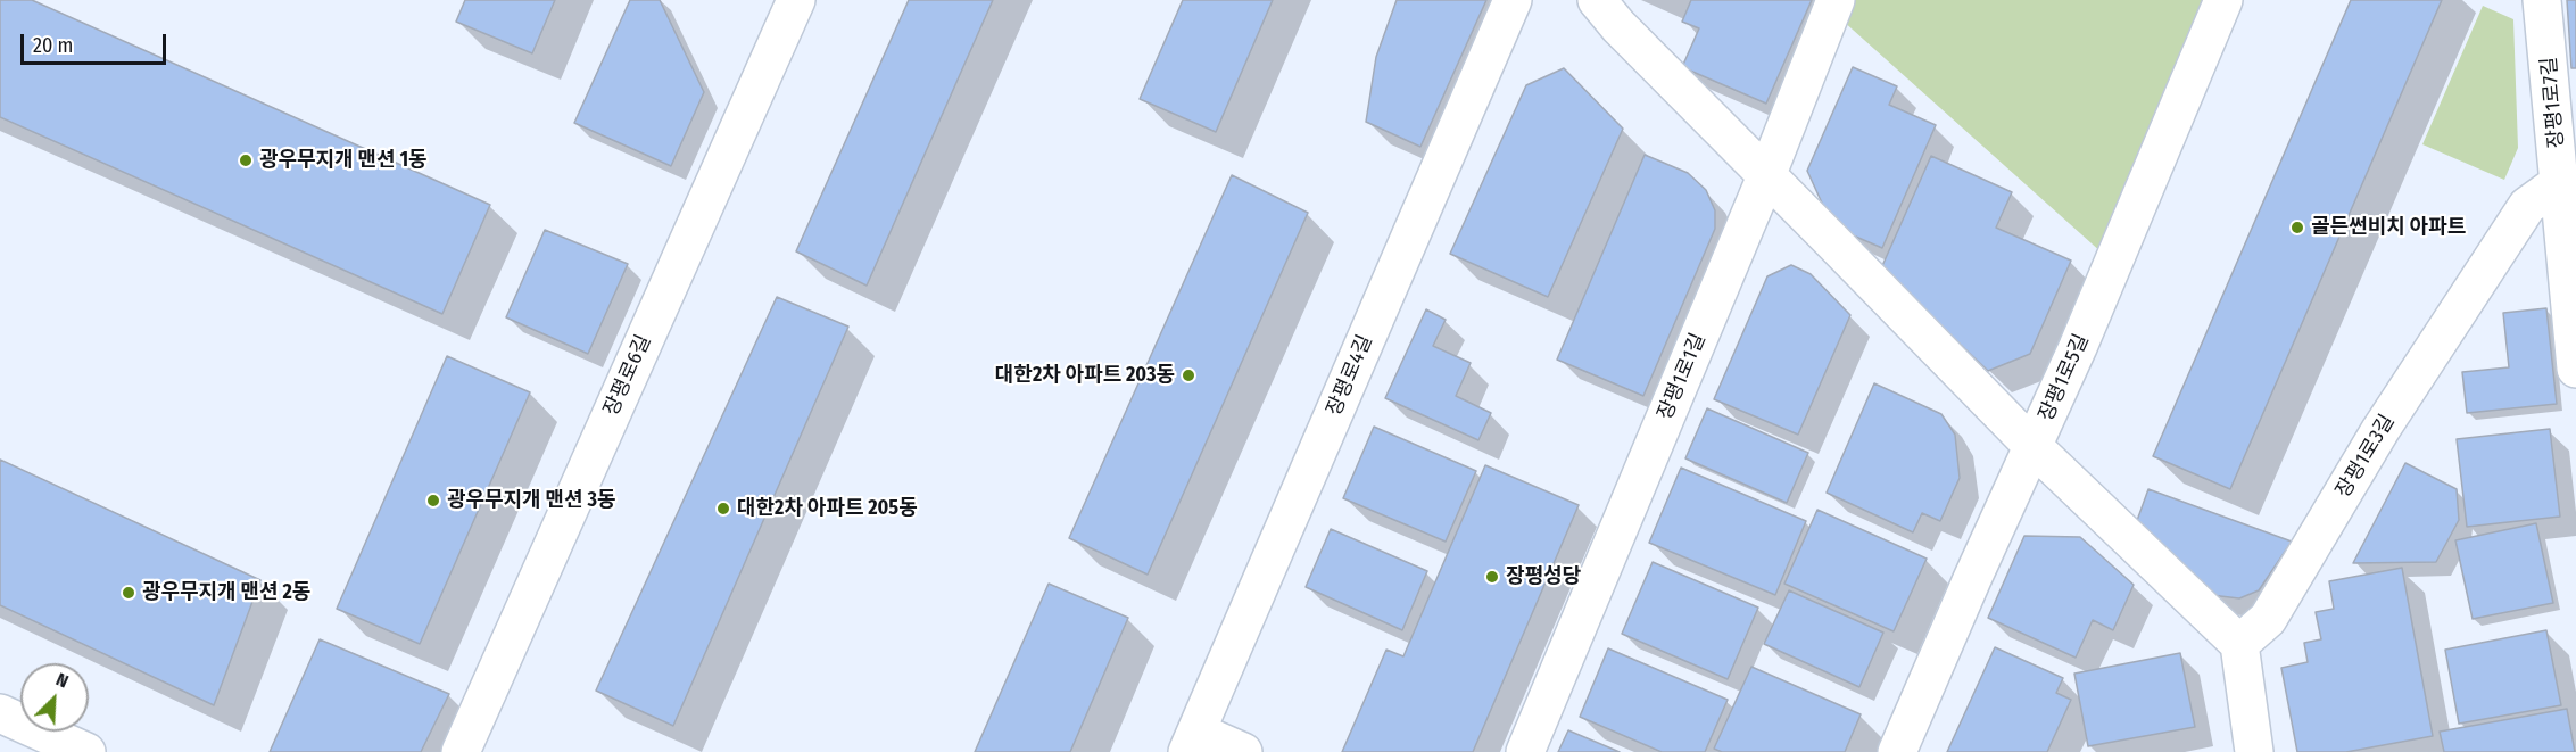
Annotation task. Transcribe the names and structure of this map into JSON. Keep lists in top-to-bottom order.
{
  "streets": {
    "street": [
      "장평1로7길",
      "장평로6길",
      "장평로4길",
      "장평1로1길",
      "장평1로5길",
      "장평1로3길"
    ]
  },
  "crossings": [
    ["장평1로7길", "장평1로3길"]
  ],
  "places": [
    "광우무지개 맨션 1동",
    "골든썬비치 아파트",
    "대한2차 아파트 203동",
    "광우무지개 맨션 3동",
    "대한2차 아파트 205동",
    "장평성당",
    "광우무지개 맨션 2동"
  ],
  "scale_bar": "20 m",
  "north": "top right"
}
